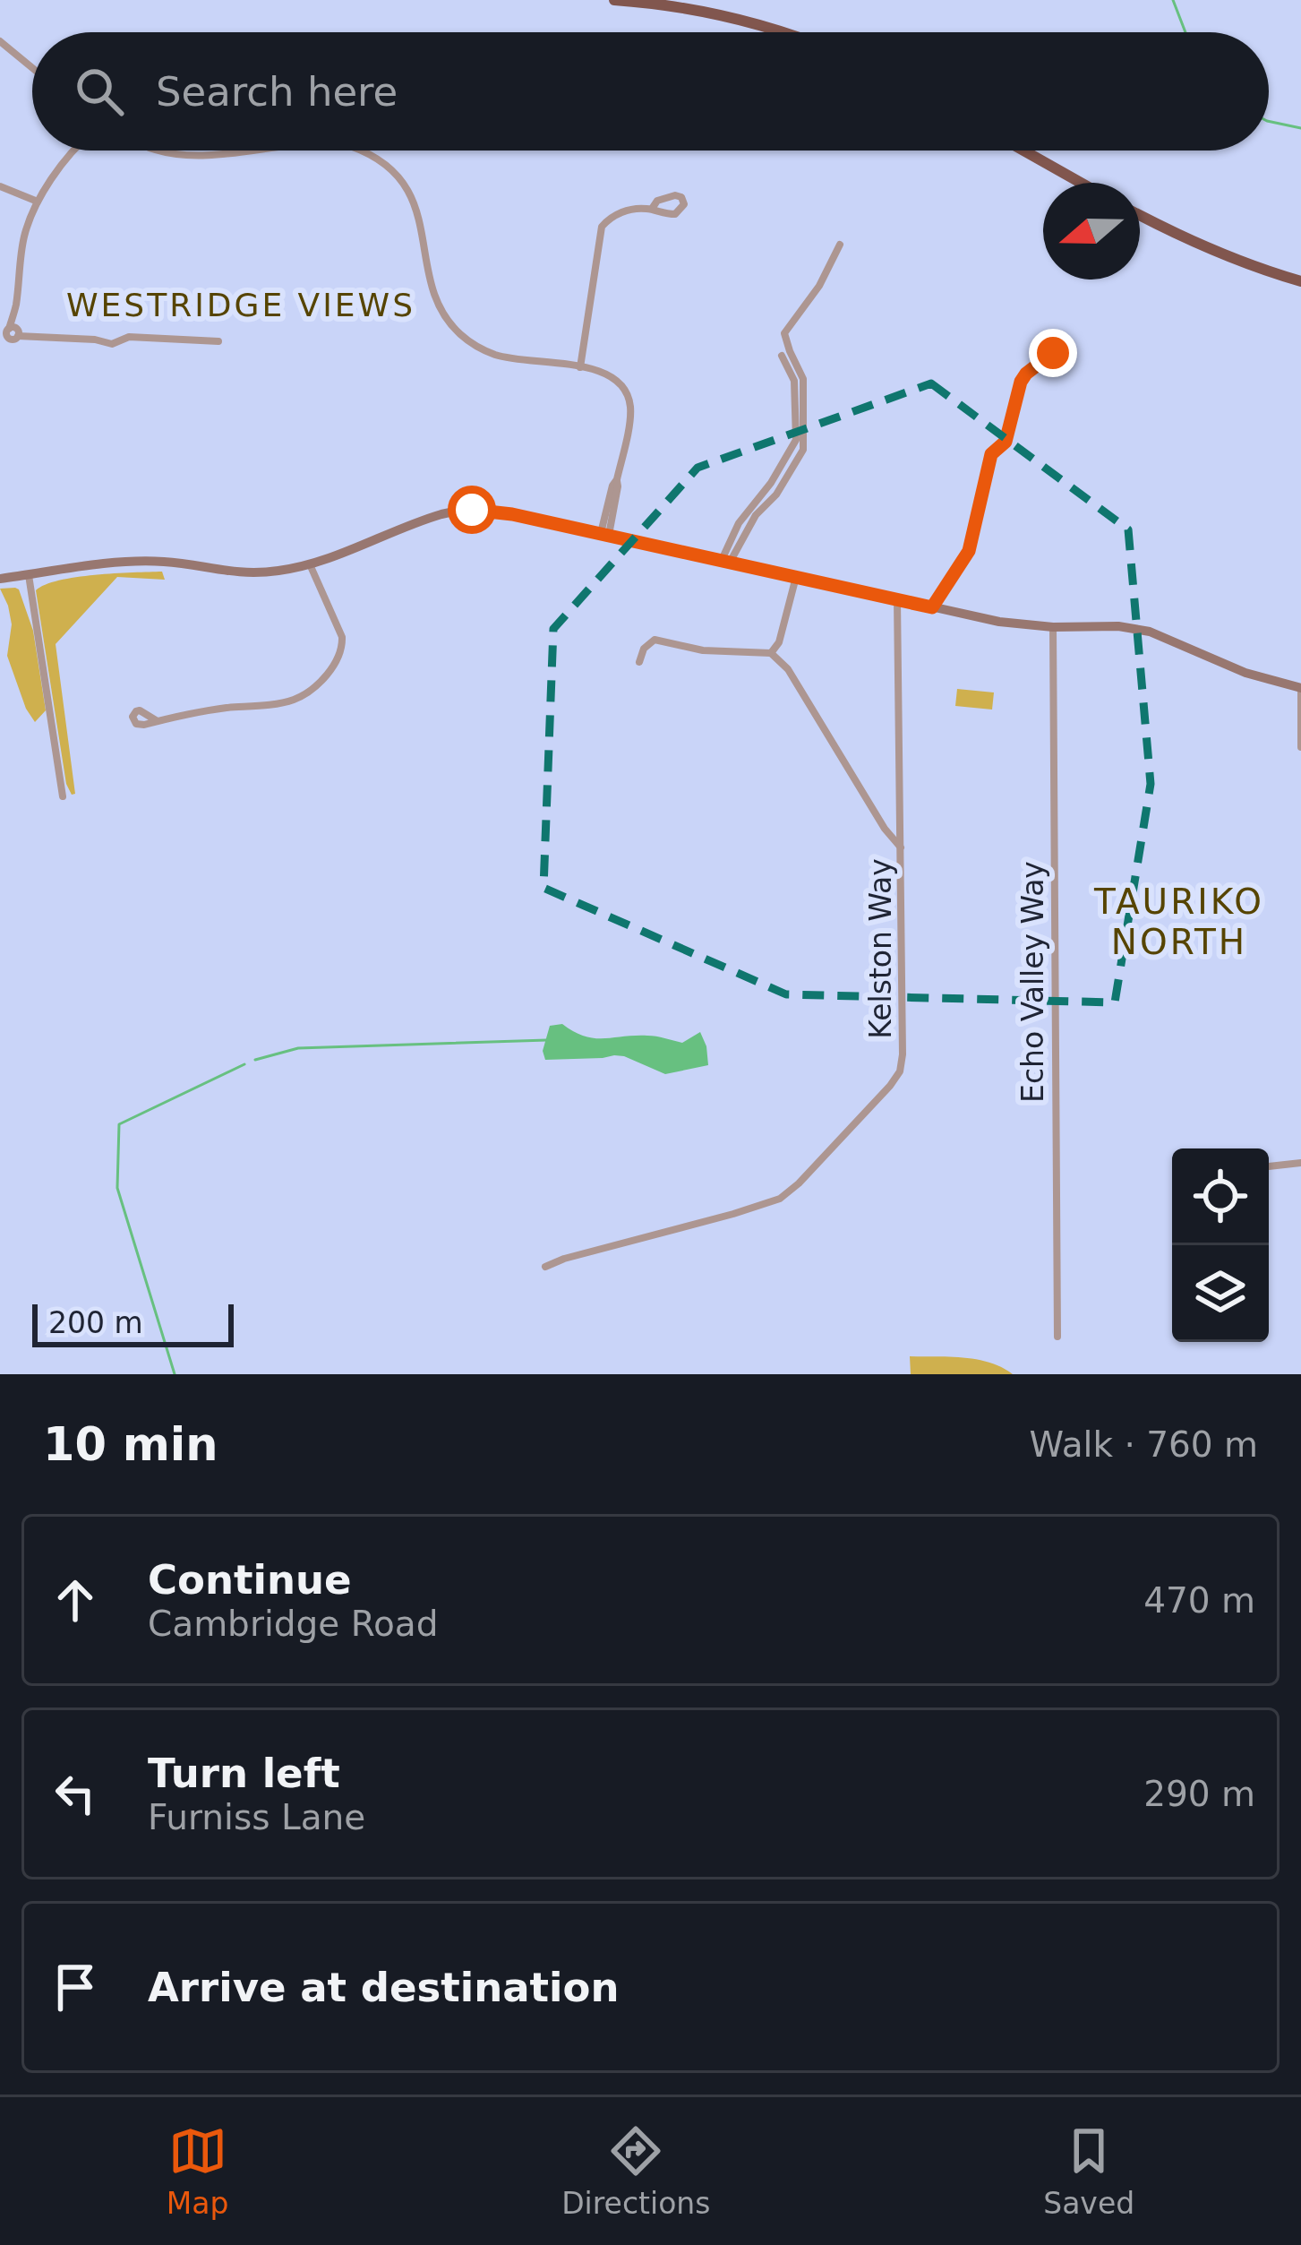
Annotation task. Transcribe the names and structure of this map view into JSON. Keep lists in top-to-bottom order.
{
  "streets": {
    "street": ["Kelston Way", "Echo Valley Way"]
  },
  "districts": ["WESTRIDGE VIEWS", "TAURIKO NORTH"],
  "scale_bar": "200 m",
  "north": "left",
  "page": {
    "search": "Search here",
    "scale": "200 m",
    "heading": ["10 min", "Walk · 760 m"],
    "list": [
      ["Continue", "Cambridge Road", "470 m"],
      ["Turn left", "Furniss Lane", "290 m"],
      "Arrive at destination"
    ],
    "nav": ["Map", "Directions", "Saved"]
  }
}
